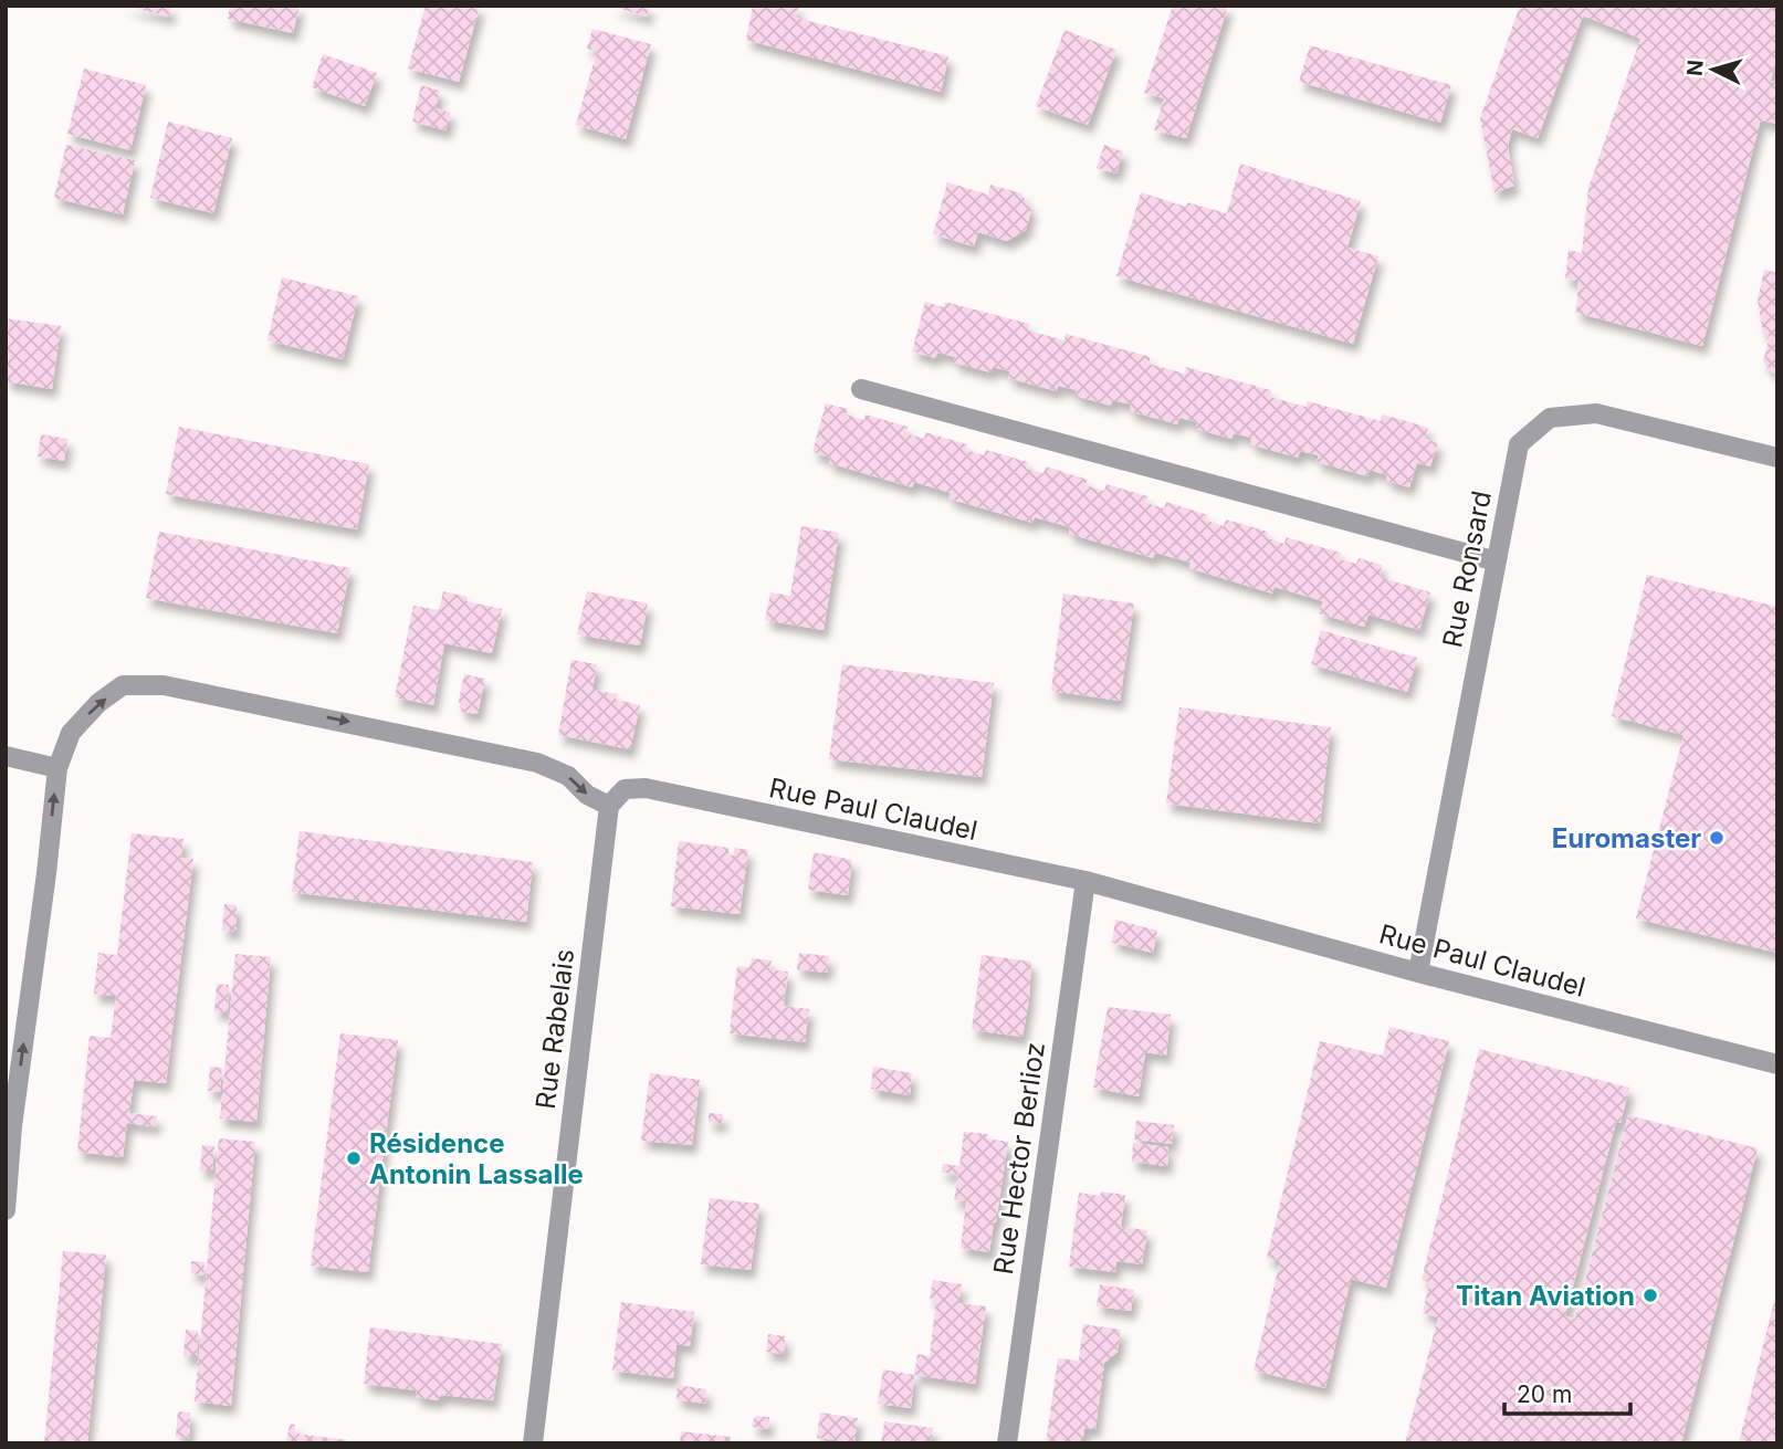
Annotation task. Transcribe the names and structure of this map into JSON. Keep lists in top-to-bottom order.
{
  "streets": {
    "street": [
      "Rue Ronsard",
      "Rue Paul Claudel",
      "Rue Rabelais",
      "Rue Hector Berlioz"
    ]
  },
  "crossings": [
    ["Rue Ronsard", "Rue Paul Claudel"],
    ["Rue Paul Claudel", "Rue Rabelais"],
    ["Rue Paul Claudel", "Rue Hector Berlioz"]
  ],
  "places": ["Euromaster", "Résidence Antonin Lassalle", "Titan Aviation"],
  "scale_bar": "20 m",
  "north": "left"
}
